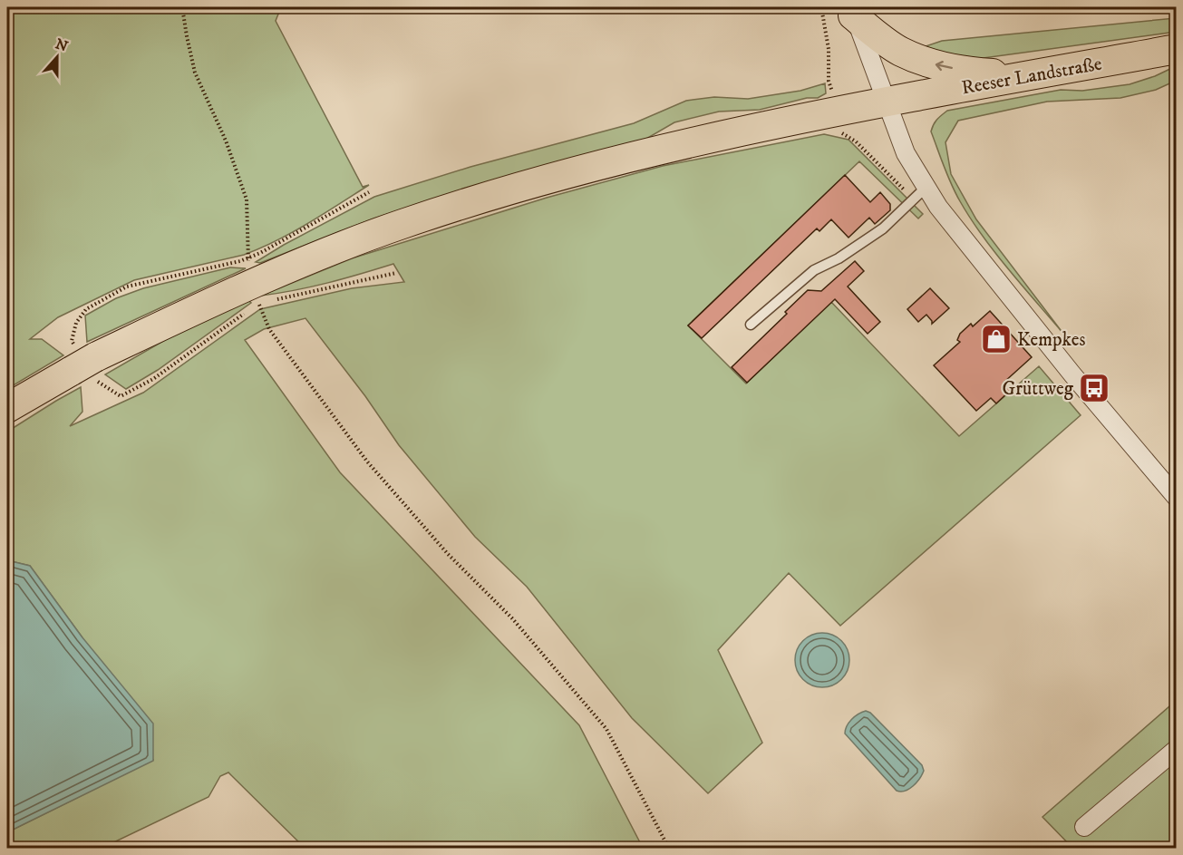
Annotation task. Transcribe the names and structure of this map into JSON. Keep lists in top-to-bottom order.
{
  "streets": {
    "main road": ["Reeser Landstraße"]
  },
  "places": {
    "shop": ["Kempkes"],
    "bus stop": ["Grüttweg"]
  },
  "north": "top"
}
